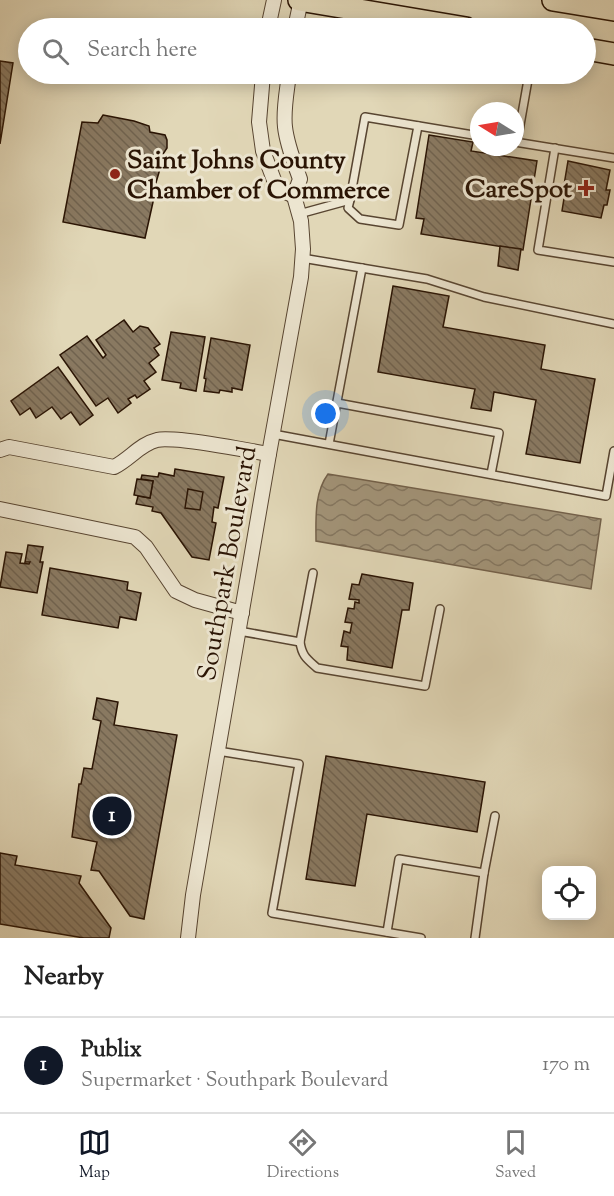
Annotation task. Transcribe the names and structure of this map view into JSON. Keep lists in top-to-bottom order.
{
  "streets": {
    "street": ["Southpark Boulevard"]
  },
  "places": {
    "other": ["Saint Johns County Chamber of Commerce"],
    "health": ["CareSpot"]
  },
  "north": "left",
  "page": {
    "search": "Search here",
    "pins": "1",
    "heading": "Nearby",
    "list": [
      {
        "mark": "1",
        "name": "Publix",
        "note": "Supermarket · Southpark Boulevard",
        "value": "170 m"
      }
    ],
    "nav": ["Map", "Directions", "Saved"]
  }
}
